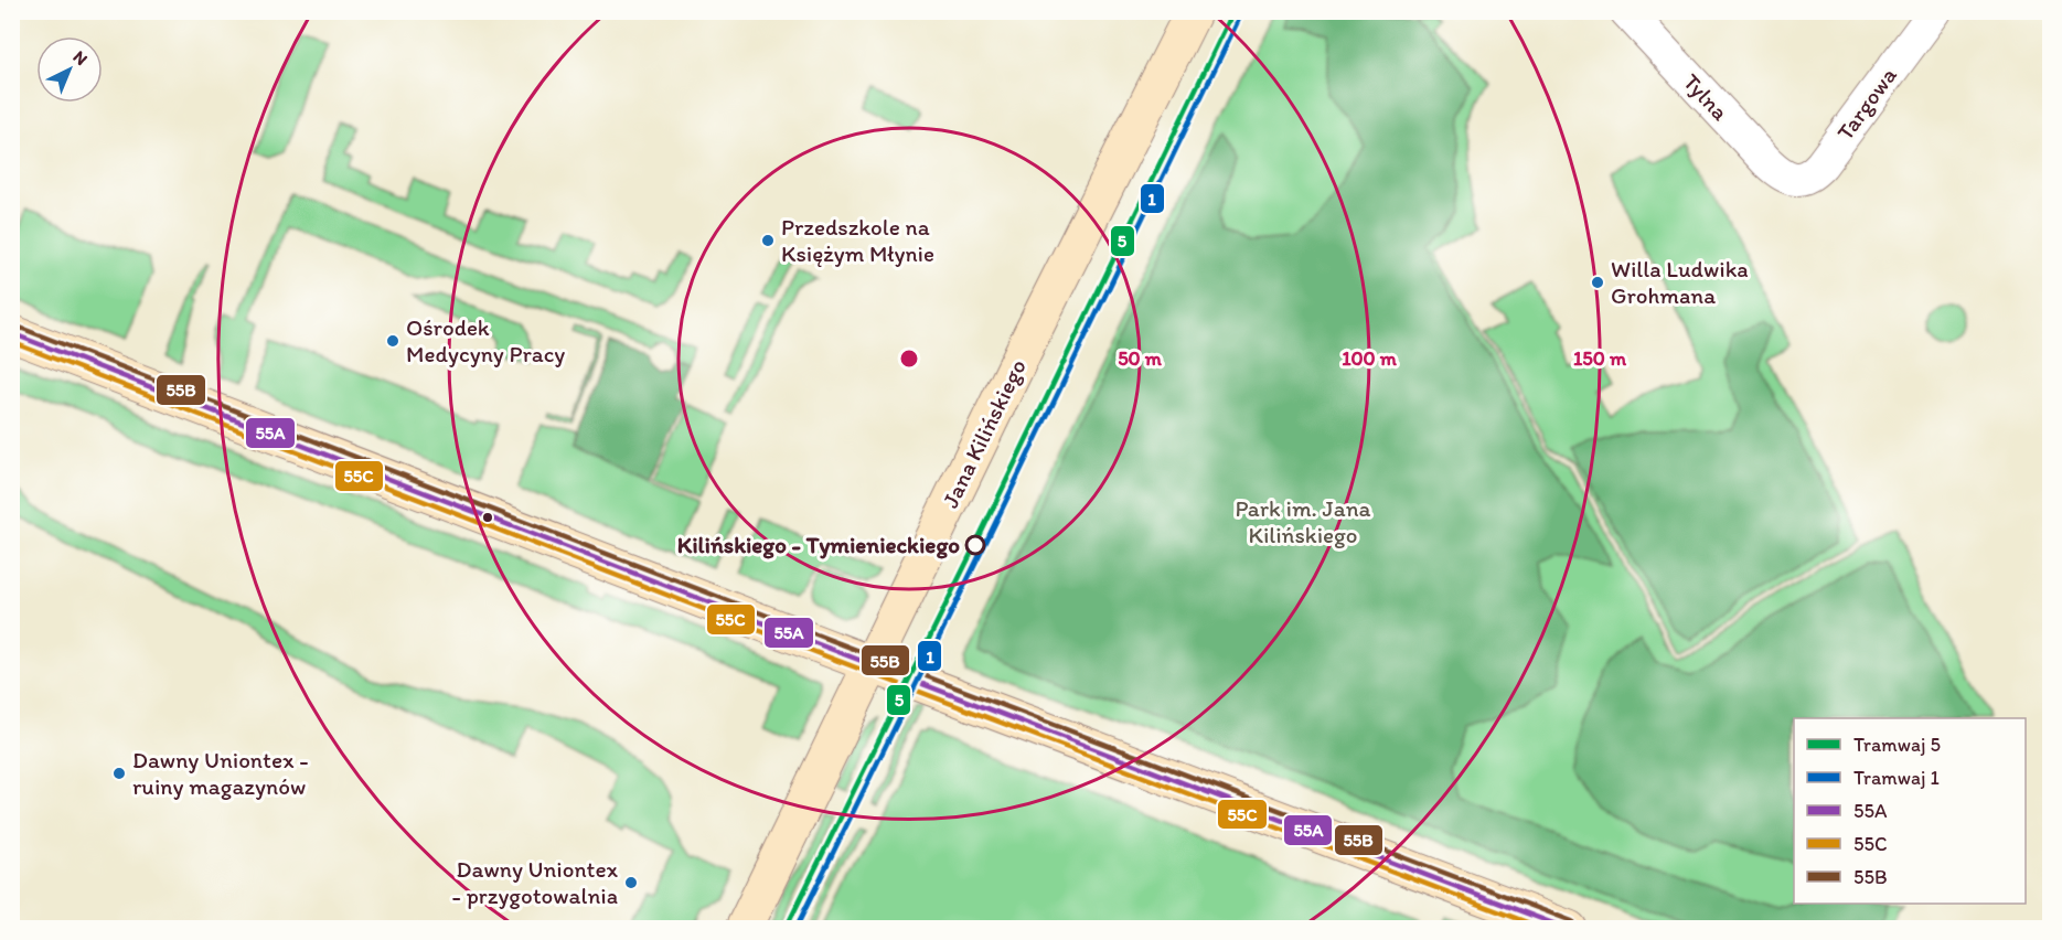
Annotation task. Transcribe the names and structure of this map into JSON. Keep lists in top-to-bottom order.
{
  "streets": {
    "street": ["Tylna", "Targowa", "Jana Kilińskiego"]
  },
  "crossings": [
    ["Tylna", "Targowa"]
  ],
  "parks": ["Park im. Jana Kilińskiego"],
  "places": [
    "Przedszkole na Księżym Młynie",
    "Willa Ludwika Grohmana",
    "Ośrodek Medycyny Pracy",
    "Kilińskiego - Tymienieckiego",
    "Dawny Uniontex - ruiny magazynów",
    "Dawny Uniontex - przygotowalnia"
  ],
  "lines": [
    "tram line 5",
    "tram line 1",
    "transit line 55B",
    "transit line 55A",
    "transit line 55C"
  ],
  "legend": [
    "Tramwaj 5",
    "Tramwaj 1",
    "55A",
    "55C",
    "55B"
  ],
  "north": "top right",
  "rings": ["50 m", "100 m", "150 m"]
}
